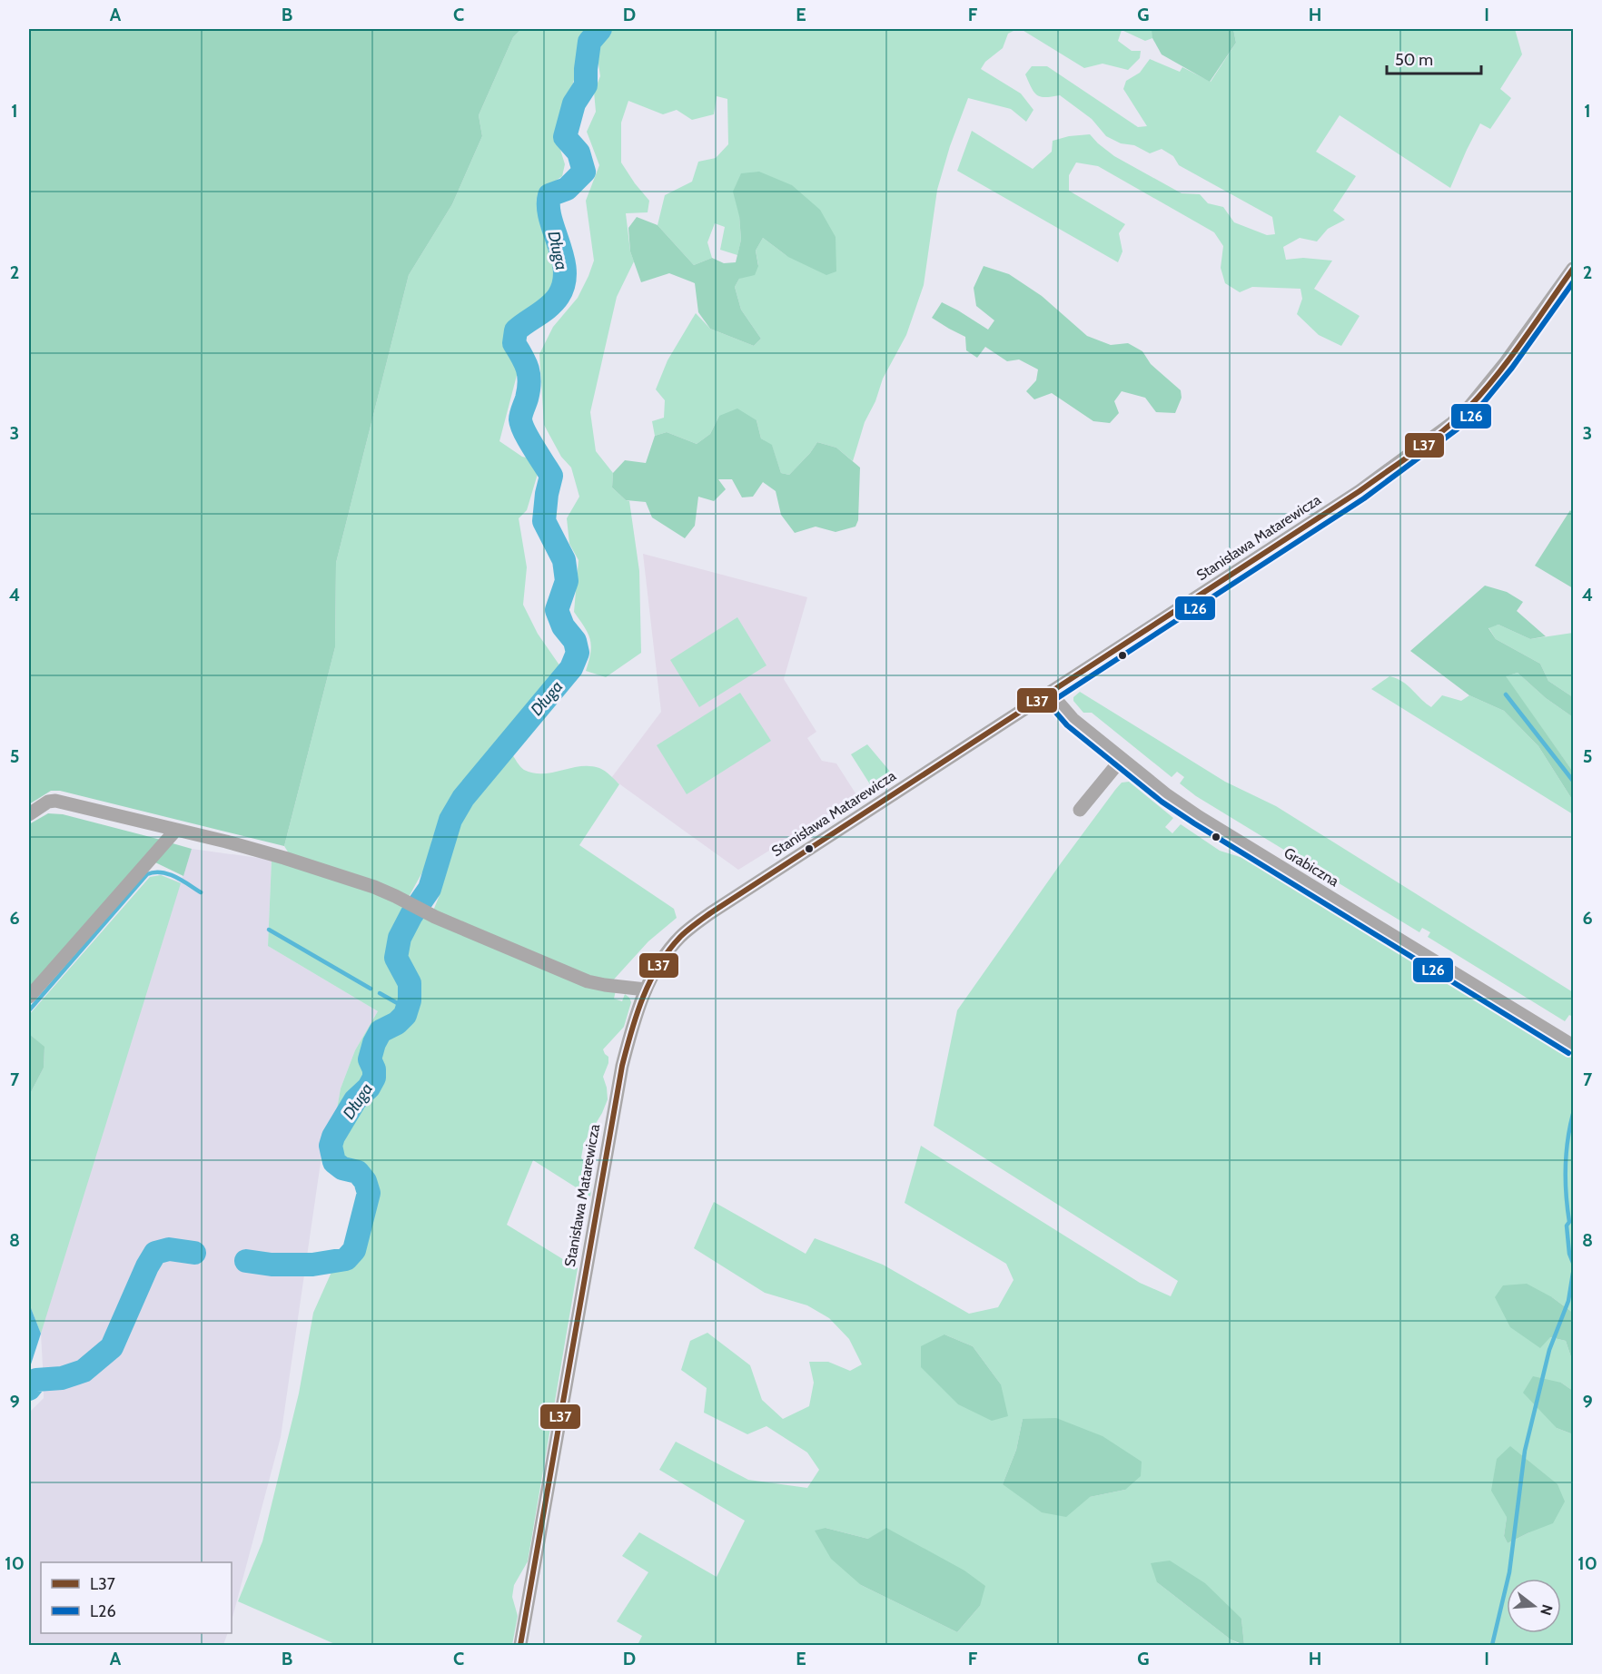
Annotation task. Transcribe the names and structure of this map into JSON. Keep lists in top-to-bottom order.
{
  "streets": {
    "street": ["Stanisława Matarewicza", "Grabiczna"]
  },
  "crossings": [
    ["Stanisława Matarewicza", "Grabiczna"]
  ],
  "water": ["Długa"],
  "lines": ["transit line L37", "transit line L26"],
  "legend": ["L37", "L26"],
  "scale_bar": "50 m",
  "north": "right",
  "grid": {
    "columns": [
      "A",
      "B",
      "C",
      "D",
      "E",
      "F",
      "G",
      "H",
      "I"
    ],
    "rows": [
      "1",
      "2",
      "3",
      "4",
      "5",
      "6",
      "7",
      "8",
      "9",
      "10"
    ]
  }
}
